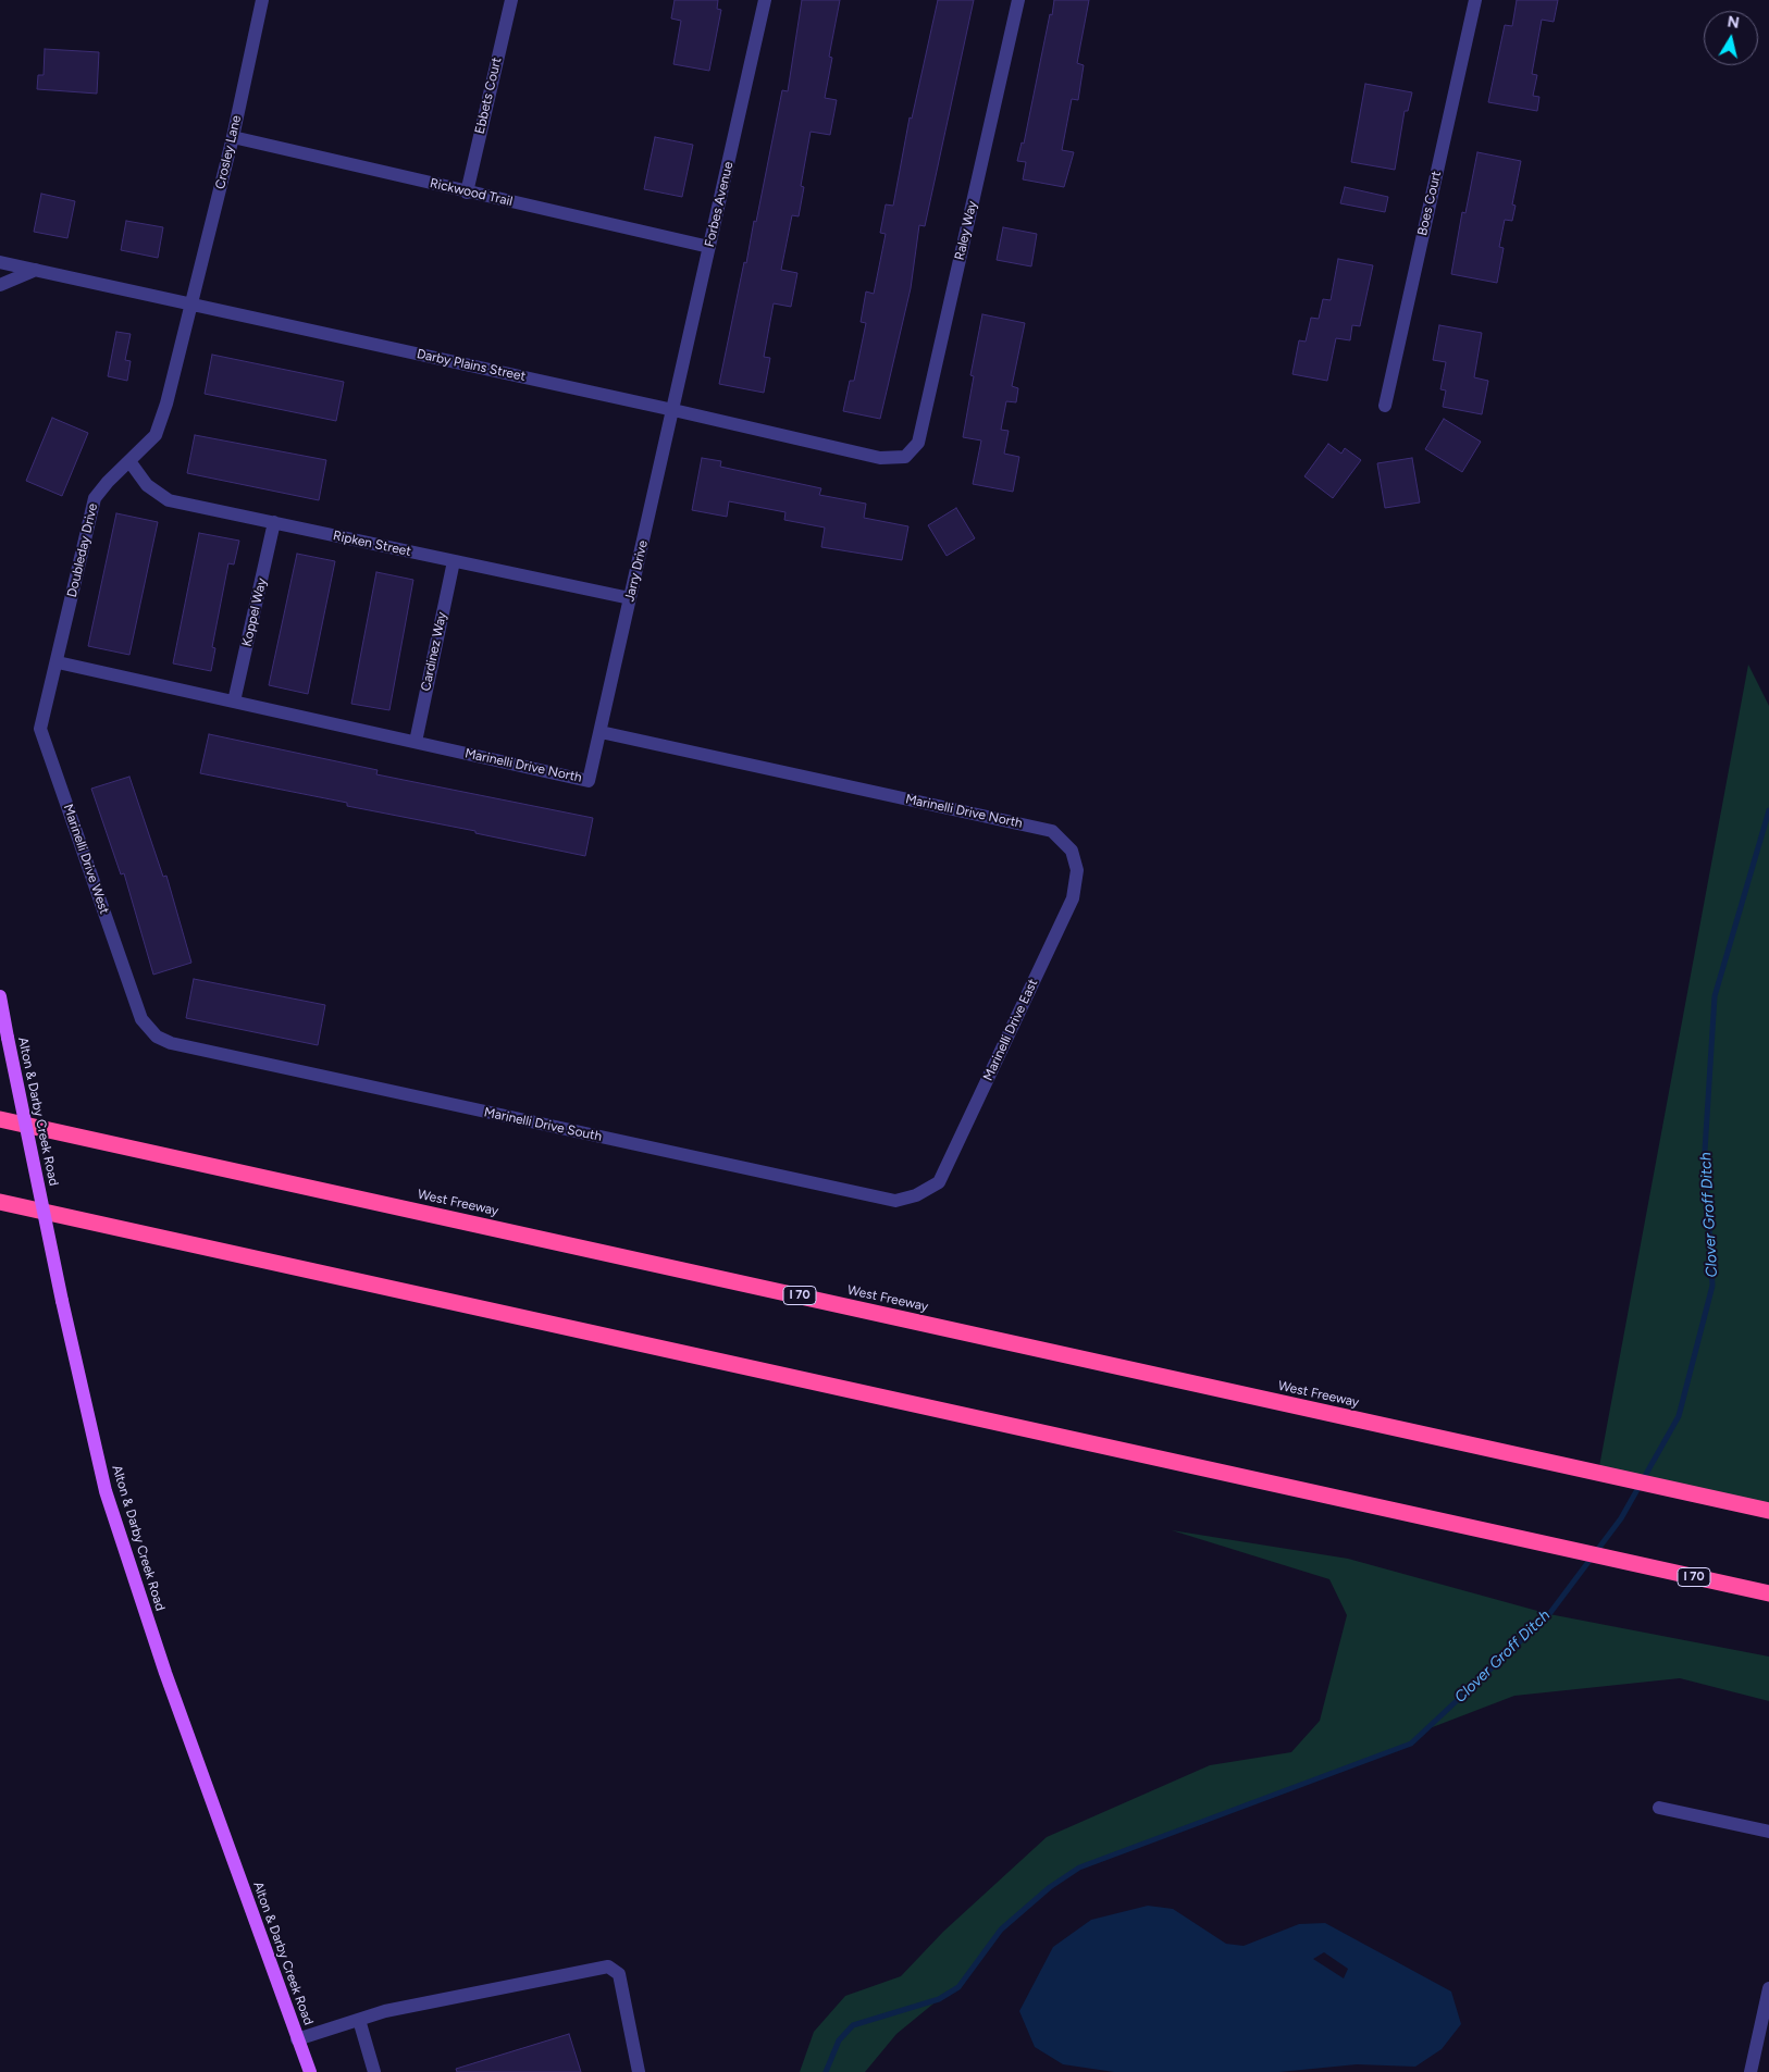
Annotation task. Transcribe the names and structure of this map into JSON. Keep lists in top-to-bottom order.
{
  "streets": {
    "highway": ["West Freeway", "I 70"],
    "main road": ["Alton & Darby Creek Road"],
    "street": [
      "Ebbets Court",
      "Crosley Lane",
      "Rickwood Trail",
      "Boes Court",
      "Forbes Avenue",
      "Raley Way",
      "Darby Plains Street",
      "Ripken Street",
      "Doubleday Drive",
      "Jarry Drive",
      "Koppel Way",
      "Cardinez Way",
      "Marinelli Drive North",
      "Marinelli Drive West",
      "Marinelli Drive East",
      "Marinelli Drive South"
    ]
  },
  "crossings": [
    ["Ebbets Court", "Rickwood Trail"],
    ["Crosley Lane", "Rickwood Trail"],
    ["Crosley Lane", "Darby Plains Street"],
    ["Crosley Lane", "Doubleday Drive"],
    ["Rickwood Trail", "Forbes Avenue"],
    ["Forbes Avenue", "Darby Plains Street"],
    ["Forbes Avenue", "Jarry Drive"],
    ["Raley Way", "Darby Plains Street"],
    ["Darby Plains Street", "Doubleday Drive"],
    ["Darby Plains Street", "Jarry Drive"],
    ["Ripken Street", "Doubleday Drive"],
    ["Ripken Street", "Jarry Drive"],
    ["Ripken Street", "Koppel Way"],
    ["Ripken Street", "Cardinez Way"],
    ["Doubleday Drive", "Marinelli Drive North"],
    ["Doubleday Drive", "Marinelli Drive West"],
    ["Jarry Drive", "Marinelli Drive North"],
    ["Koppel Way", "Marinelli Drive North"],
    ["Cardinez Way", "Marinelli Drive North"],
    ["Marinelli Drive North", "Marinelli Drive West"],
    ["Marinelli Drive North", "Marinelli Drive East"],
    ["Marinelli Drive West", "Marinelli Drive South"],
    ["Marinelli Drive East", "Marinelli Drive South"]
  ],
  "water": ["Clover Groff Ditch"],
  "north": "top"
}
